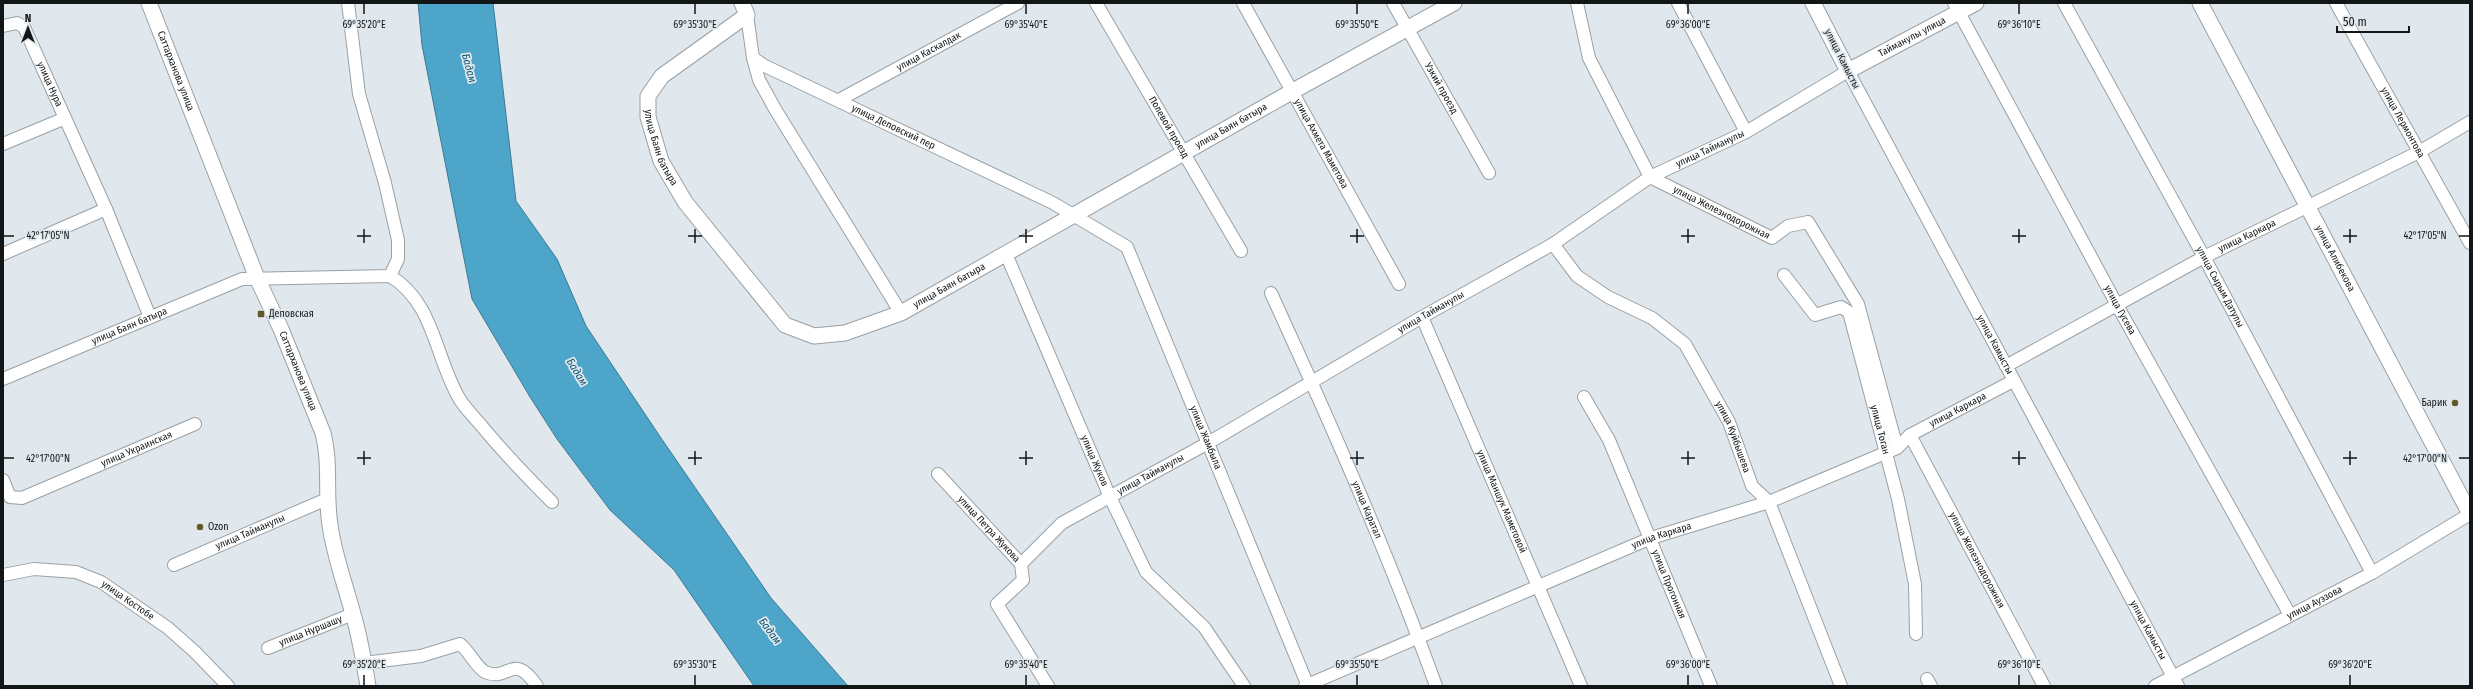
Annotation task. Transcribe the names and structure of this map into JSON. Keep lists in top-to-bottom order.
{
  "streets": {
    "street": [
      "Тайманулы улица",
      "улица Каскалдак",
      "улица Камысты",
      "Саттарханова улица",
      "улица Нура",
      "Узкий проезд",
      "улица Лермонтова",
      "улица Баян батыра",
      "улица Деповский пер",
      "Полевой проезд",
      "улица Ахмета Маметова",
      "улица Тайманулы",
      "улица Железнодорожная",
      "улица Каркара",
      "улица Алибекова",
      "улица Сырым Датулы",
      "улица Гусева",
      "улица Тоган",
      "улица Жамбыла",
      "улица Куйбышева",
      "улица Украинская",
      "улица Жуков",
      "улица Маншук Маметовой",
      "улица Каратал",
      "улица Петра Жукова",
      "улица Прогонная",
      "улица Костобе",
      "улица Ауэзова",
      "улица Нуршашу"
    ]
  },
  "crossings": [
    ["Тайманулы улица", "улица Камысты"],
    ["Тайманулы улица", "улица Тайманулы"],
    ["Тайманулы улица", "улица Гусева"],
    ["улица Каскалдак", "улица Деповский пер"],
    ["улица Камысты", "улица Тайманулы"],
    ["улица Камысты", "улица Каркара"],
    ["улица Камысты", "улица Ауэзова"],
    ["Саттарханова улица", "улица Баян батыра"],
    ["Саттарханова улица", "улица Тайманулы"],
    ["Саттарханова улица", "улица Нуршашу"],
    ["улица Нура", "улица Баян батыра"],
    ["Узкий проезд", "улица Баян батыра"],
    ["улица Лермонтова", "улица Каркара"],
    ["улица Баян батыра", "улица Деповский пер"],
    ["улица Баян батыра", "Полевой проезд"],
    ["улица Баян батыра", "улица Ахмета Маметова"],
    ["улица Баян батыра", "улица Жамбыла"],
    ["улица Баян батыра", "улица Жуков"],
    ["улица Деповский пер", "улица Жамбыла"],
    ["улица Тайманулы", "улица Железнодорожная"],
    ["улица Тайманулы", "улица Жамбыла"],
    ["улица Тайманулы", "улица Куйбышева"],
    ["улица Тайманулы", "улица Жуков"],
    ["улица Тайманулы", "улица Маншук Маметовой"],
    ["улица Тайманулы", "улица Каратал"],
    ["улица Тайманулы", "улица Петра Жукова"],
    ["улица Железнодорожная", "улица Каркара"],
    ["улица Каркара", "улица Алибекова"],
    ["улица Каркара", "улица Сырым Датулы"],
    ["улица Каркара", "улица Гусева"],
    ["улица Каркара", "улица Тоган"],
    ["улица Каркара", "улица Жамбыла"],
    ["улица Каркара", "улица Куйбышева"],
    ["улица Каркара", "улица Маншук Маметовой"],
    ["улица Каркара", "улица Каратал"],
    ["улица Каркара", "улица Прогонная"],
    ["улица Алибекова", "улица Ауэзова"],
    ["улица Сырым Датулы", "улица Ауэзова"],
    ["улица Гусева", "улица Ауэзова"]
  ],
  "water": ["Бадам"],
  "places": {
    "transit": ["Деповская"],
    "other": ["Барик", "Ozon"]
  },
  "scale_bar": "50 m",
  "north": "top",
  "coordinates": [
    "69°35'20\"E",
    "69°35'30\"E",
    "69°35'40\"E",
    "69°35'50\"E",
    "69°36'00\"E",
    "69°36'10\"E",
    "42°17'05\"N",
    "42°17'00\"N",
    "69°36'20\"E"
  ]
}
